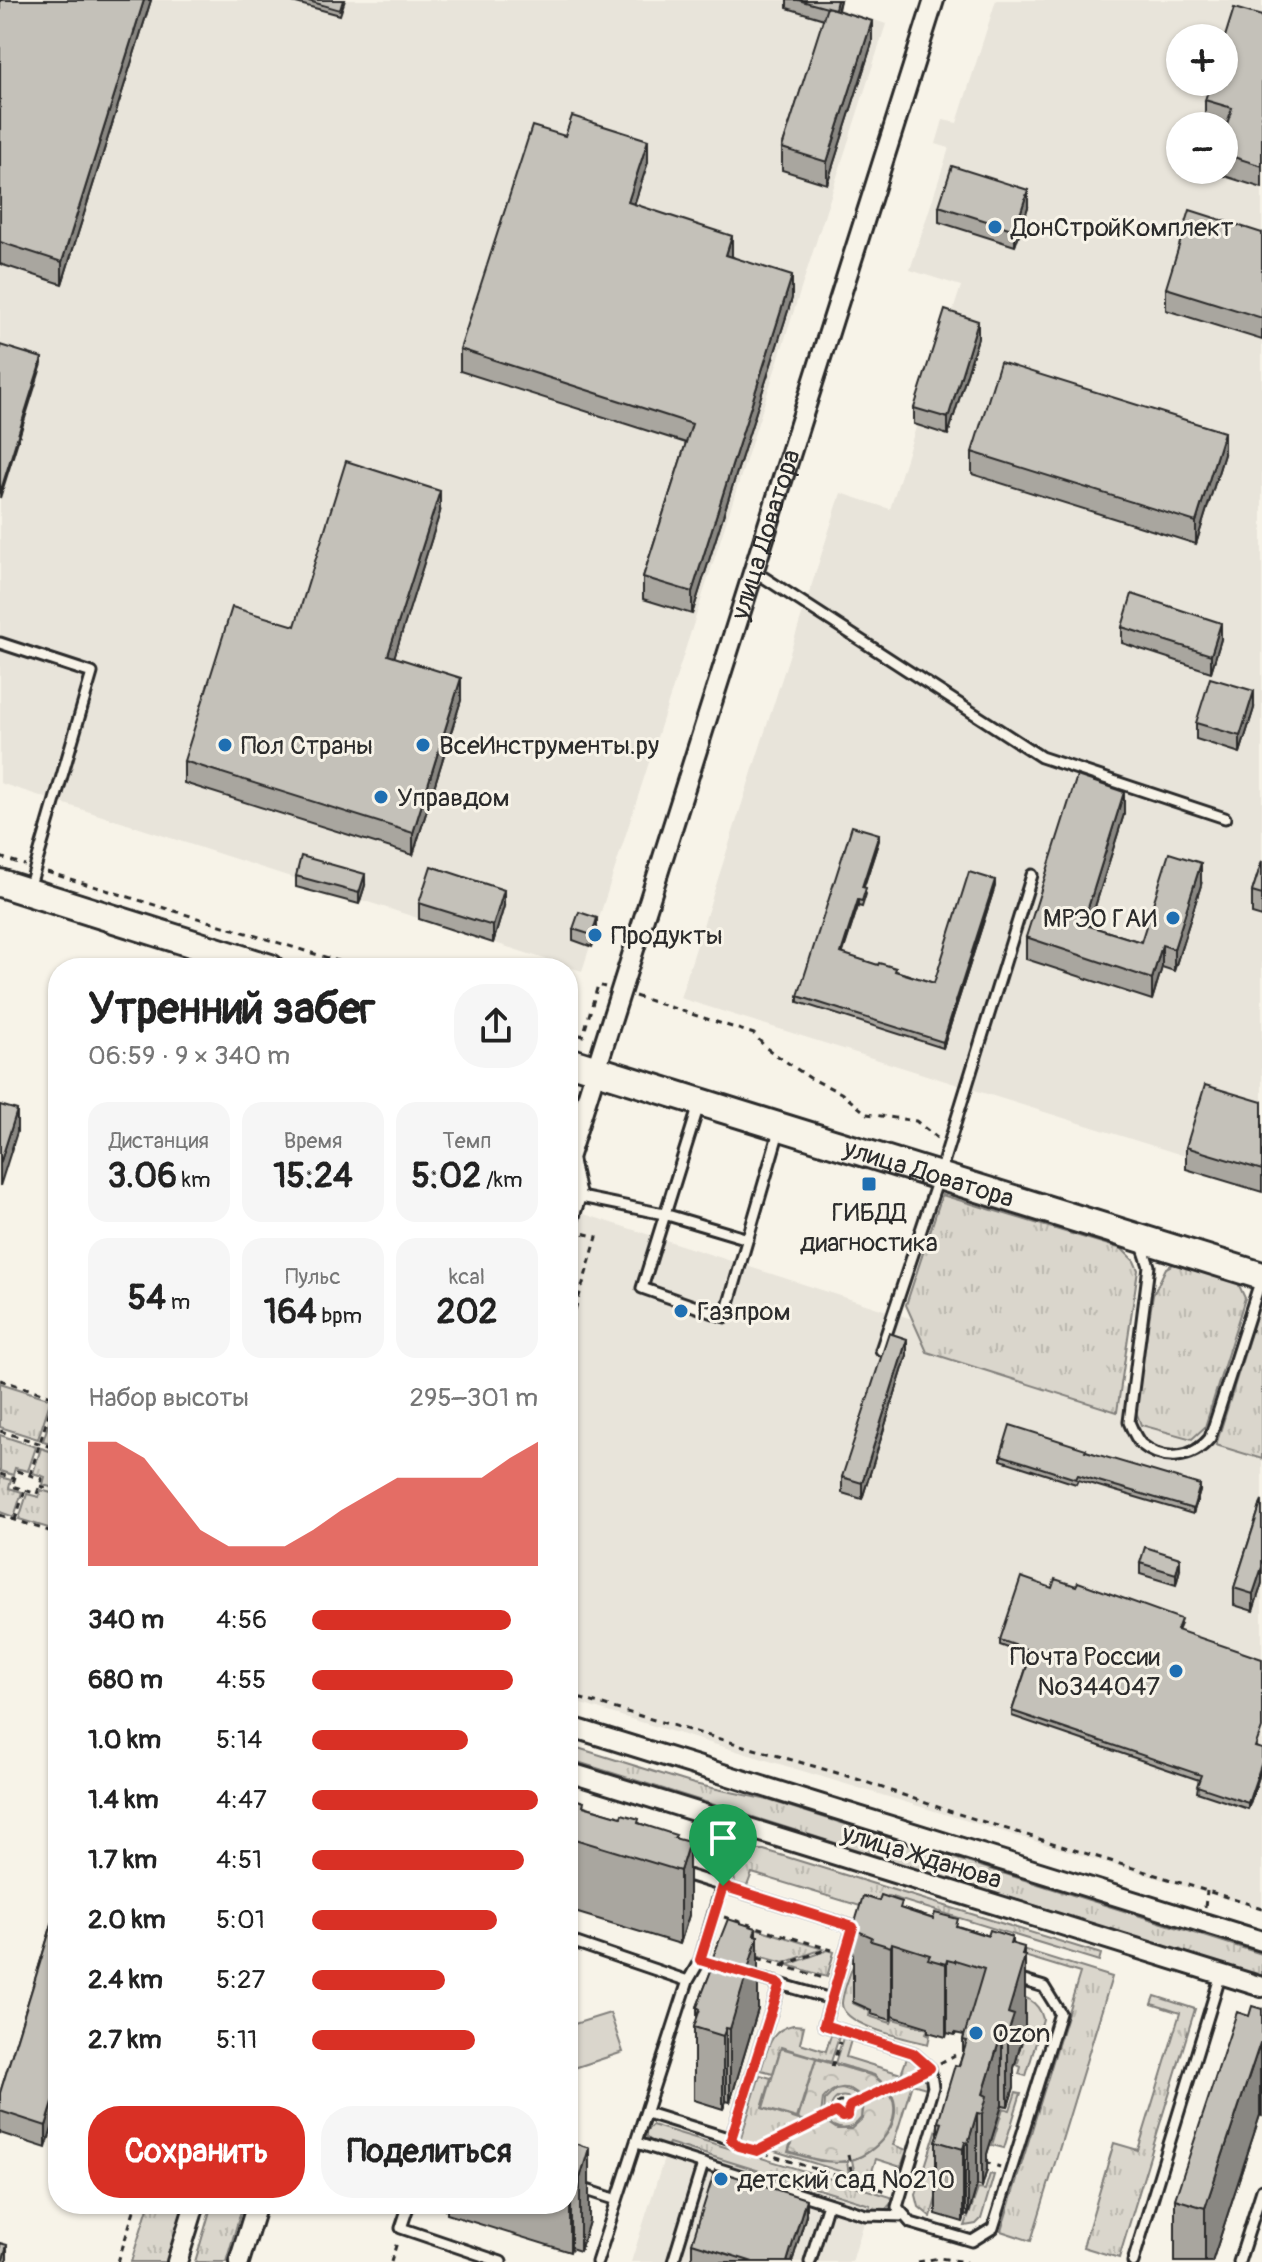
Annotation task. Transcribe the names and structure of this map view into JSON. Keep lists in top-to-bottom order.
{
  "streets": {
    "street": ["улица Доватора", "улица Жданова"]
  },
  "places": {
    "other": [
      "ДонСтройКомплект",
      "Пол Страны",
      "ВсеИнструменты.ру",
      "Управдом",
      "МРЭО ГАИ",
      "Продукты",
      "Газпром",
      "Почта России №344047",
      "Ozon",
      "детский сад №210"
    ],
    "transit": ["ГИБДД диагностика"]
  },
  "page": {
    "map_buttons": ["+", "−"],
    "heading": ["Утренний забег", "06:59 · 9 × 340 m"],
    "stats": [
      ["Дистанция", "3.06 km"],
      ["Время", "15:24"],
      ["Темп", "5:02 /km"],
      ["54 m"],
      ["Пульс", "164 bpm"],
      ["kcal", "202"]
    ],
    "chart": ["Набор высоты", "295–301 m"],
    "list": [
      {
        "name": "340 m",
        "note": "4:56"
      },
      {
        "name": "680 m",
        "note": "4:55"
      },
      {
        "name": "1.0 km",
        "note": "5:14"
      },
      {
        "name": "1.4 km",
        "note": "4:47"
      },
      {
        "name": "1.7 km",
        "note": "4:51"
      },
      {
        "name": "2.0 km",
        "note": "5:01"
      },
      {
        "name": "2.4 km",
        "note": "5:27"
      },
      {
        "name": "2.7 km",
        "note": "5:11"
      }
    ],
    "buttons": ["Сохранить", "Поделиться"]
  }
}
